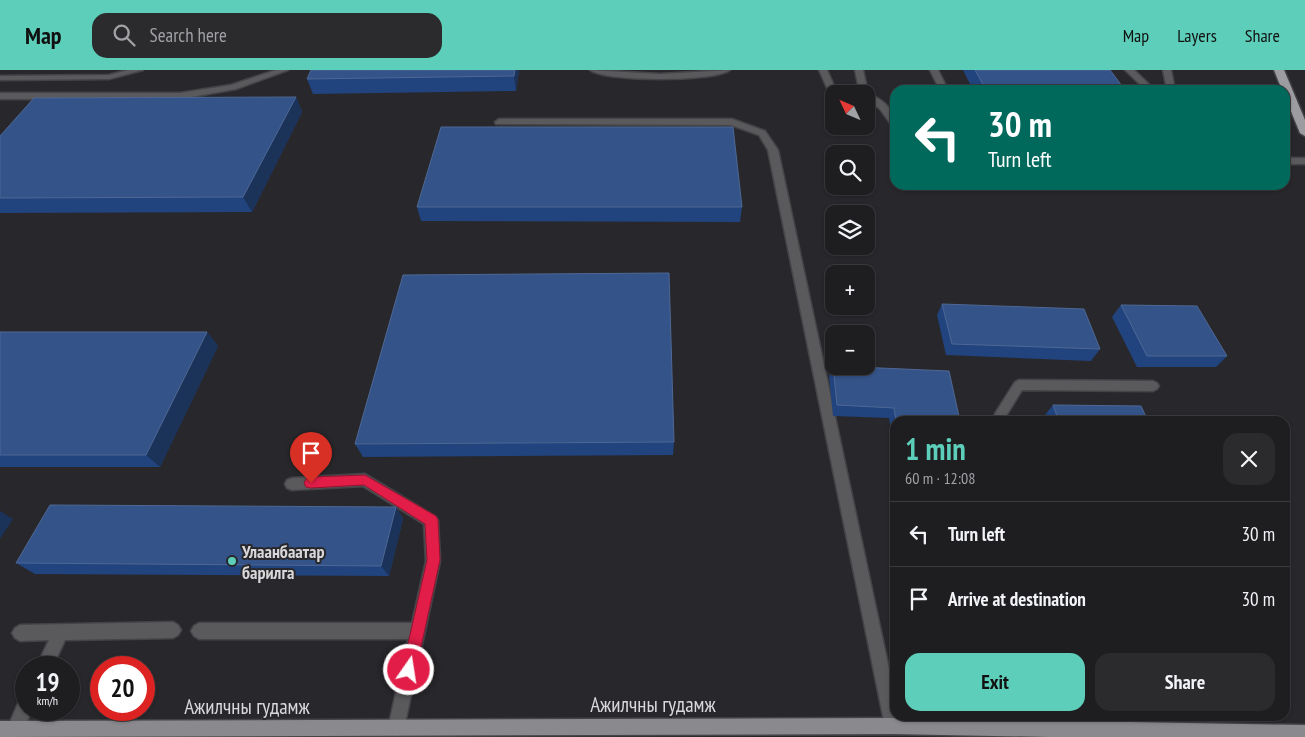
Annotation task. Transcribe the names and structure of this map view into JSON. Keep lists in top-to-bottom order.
{
  "streets": {
    "main road": ["Ажилчны гудамж"]
  },
  "places": ["Улаанбаатар барилга"],
  "north": "top left",
  "page": {
    "header": "Map",
    "search": "Search here",
    "nav": ["Map", "Layers", "Share"],
    "map_buttons": ["+", "−"],
    "turn": ["30 m", "Turn left"],
    "heading": ["1 min", "60 m · 12:08"],
    "list": [
      {
        "name": "Turn left",
        "value": "30 m"
      },
      {
        "name": "Arrive at destination",
        "value": "30 m"
      }
    ],
    "buttons": ["Exit", "Share"],
    "speed": "19 km/h",
    "limit": "20"
  }
}
